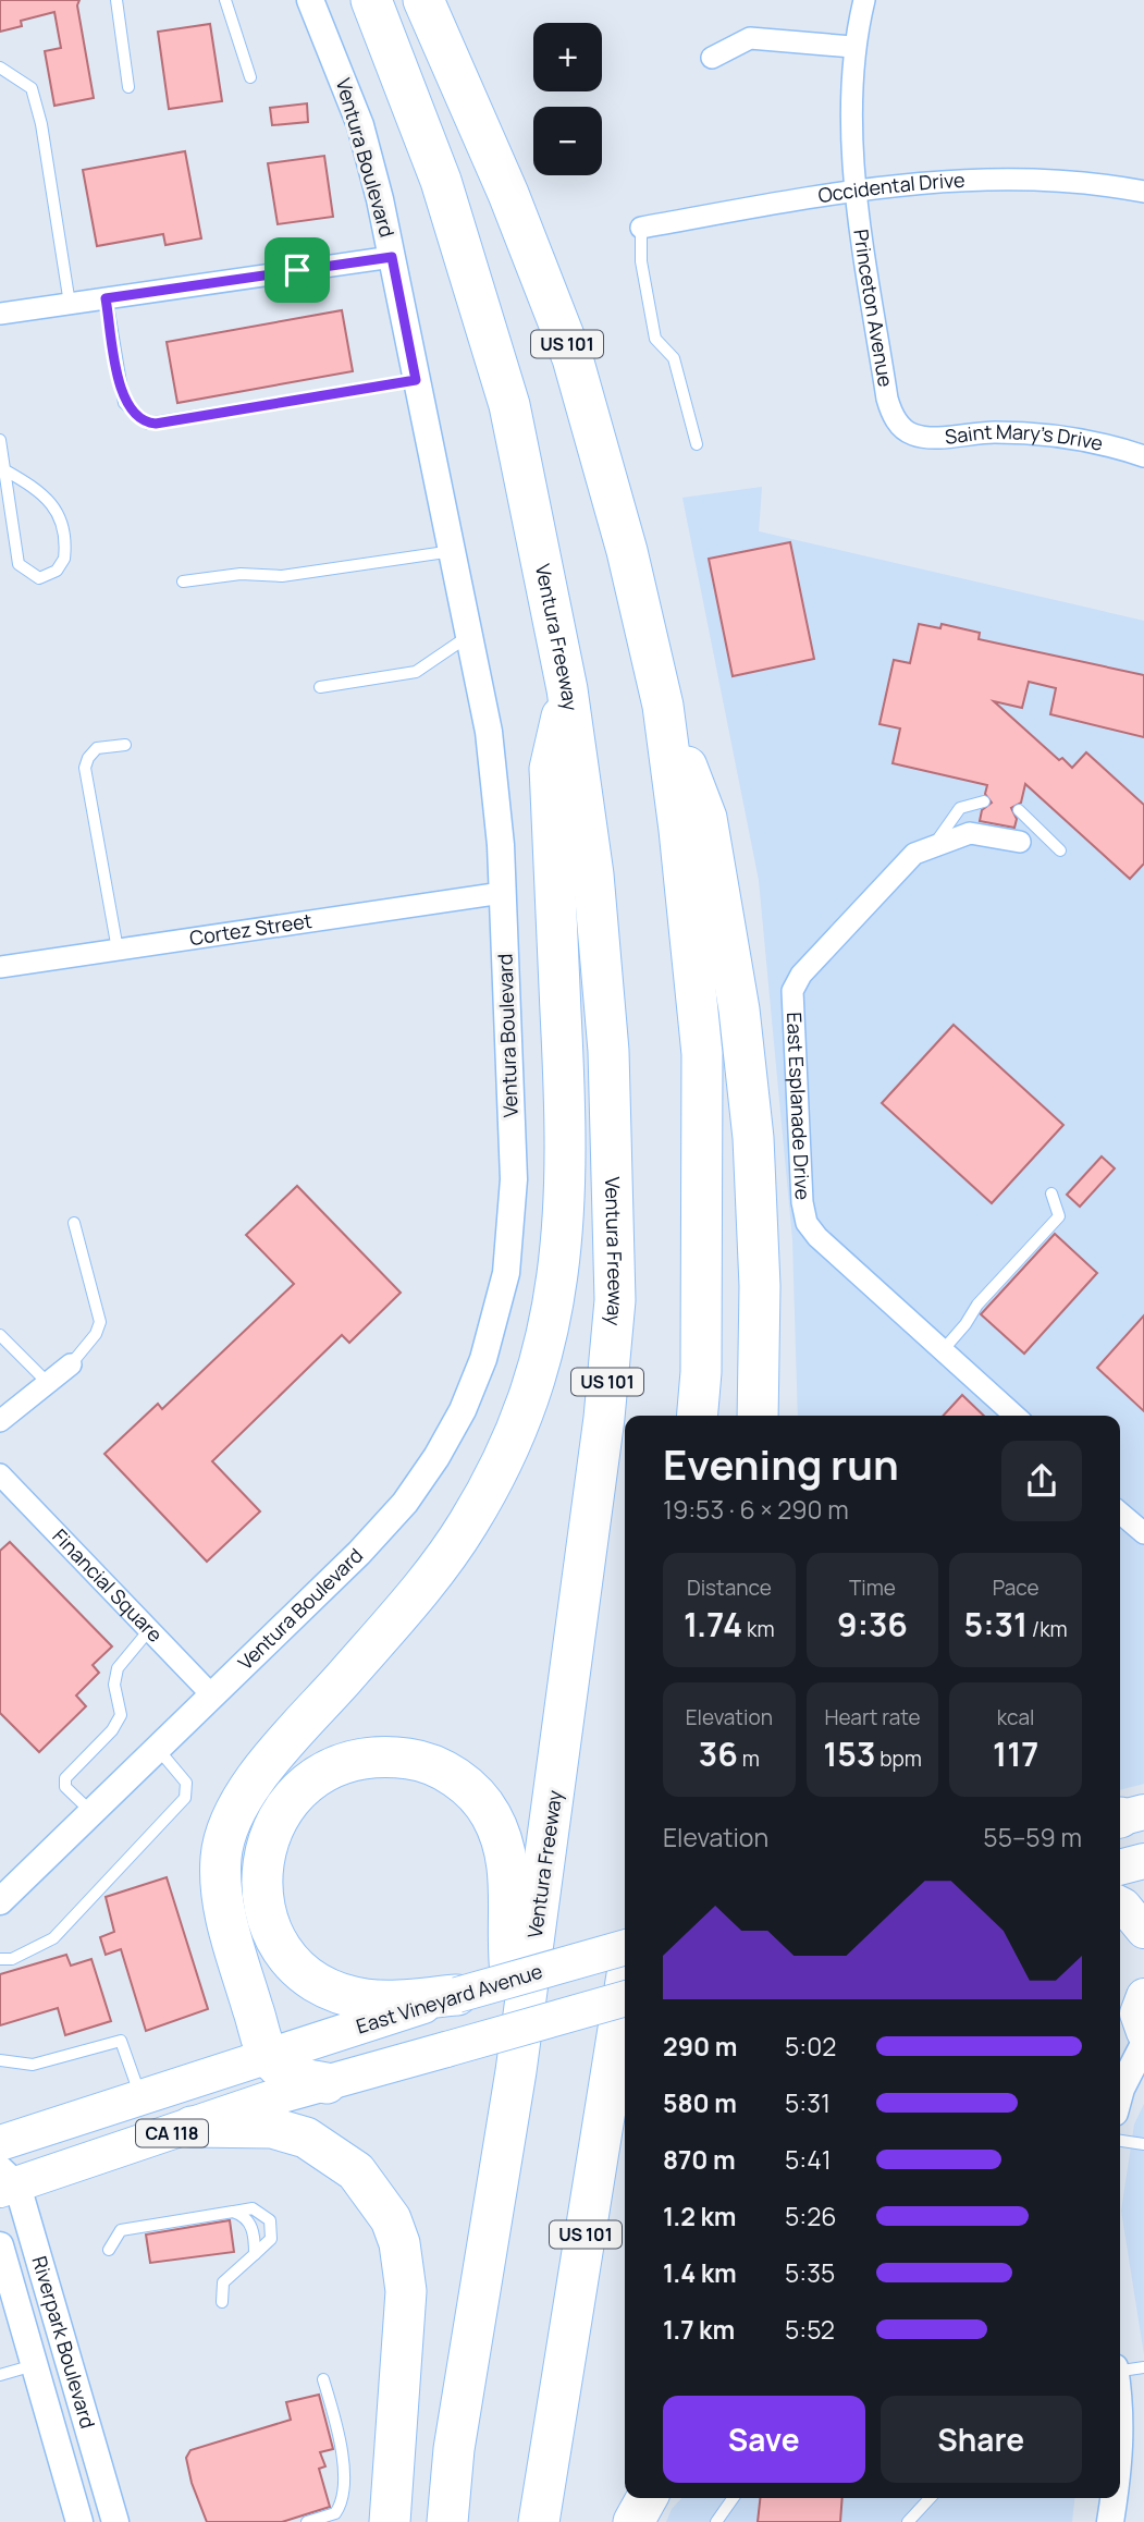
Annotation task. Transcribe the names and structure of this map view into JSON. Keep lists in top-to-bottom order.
{
  "streets": {
    "highway": ["US 101", "Ventura Freeway"],
    "main road": ["East Vineyard Avenue", "CA 118"],
    "street": [
      "Ventura Boulevard",
      "Occidental Drive",
      "Princeton Avenue",
      "Saint Mary's Drive",
      "Cortez Street",
      "East Esplanade Drive",
      "Financial Square",
      "Riverpark Boulevard"
    ]
  },
  "crossings": [
    ["Ventura Boulevard", "Cortez Street"],
    ["Ventura Boulevard", "Financial Square"],
    ["Occidental Drive", "Princeton Avenue"],
    ["Princeton Avenue", "Saint Mary's Drive"],
    ["East Vineyard Avenue", "CA 118"],
    ["CA 118", "Riverpark Boulevard"]
  ],
  "page": {
    "map_buttons": ["+", "−"],
    "heading": ["Evening run", "19:53 · 6 × 290 m"],
    "stats": [
      ["Distance", "1.74 km"],
      ["Time", "9:36"],
      ["Pace", "5:31 /km"],
      ["Elevation", "36 m"],
      ["Heart rate", "153 bpm"],
      ["kcal", "117"]
    ],
    "chart": ["Elevation", "55–59 m"],
    "list": [
      {
        "name": "290 m",
        "note": "5:02"
      },
      {
        "name": "580 m",
        "note": "5:31"
      },
      {
        "name": "870 m",
        "note": "5:41"
      },
      {
        "name": "1.2 km",
        "note": "5:26"
      },
      {
        "name": "1.4 km",
        "note": "5:35"
      },
      {
        "name": "1.7 km",
        "note": "5:52"
      }
    ],
    "buttons": ["Save", "Share"]
  }
}
